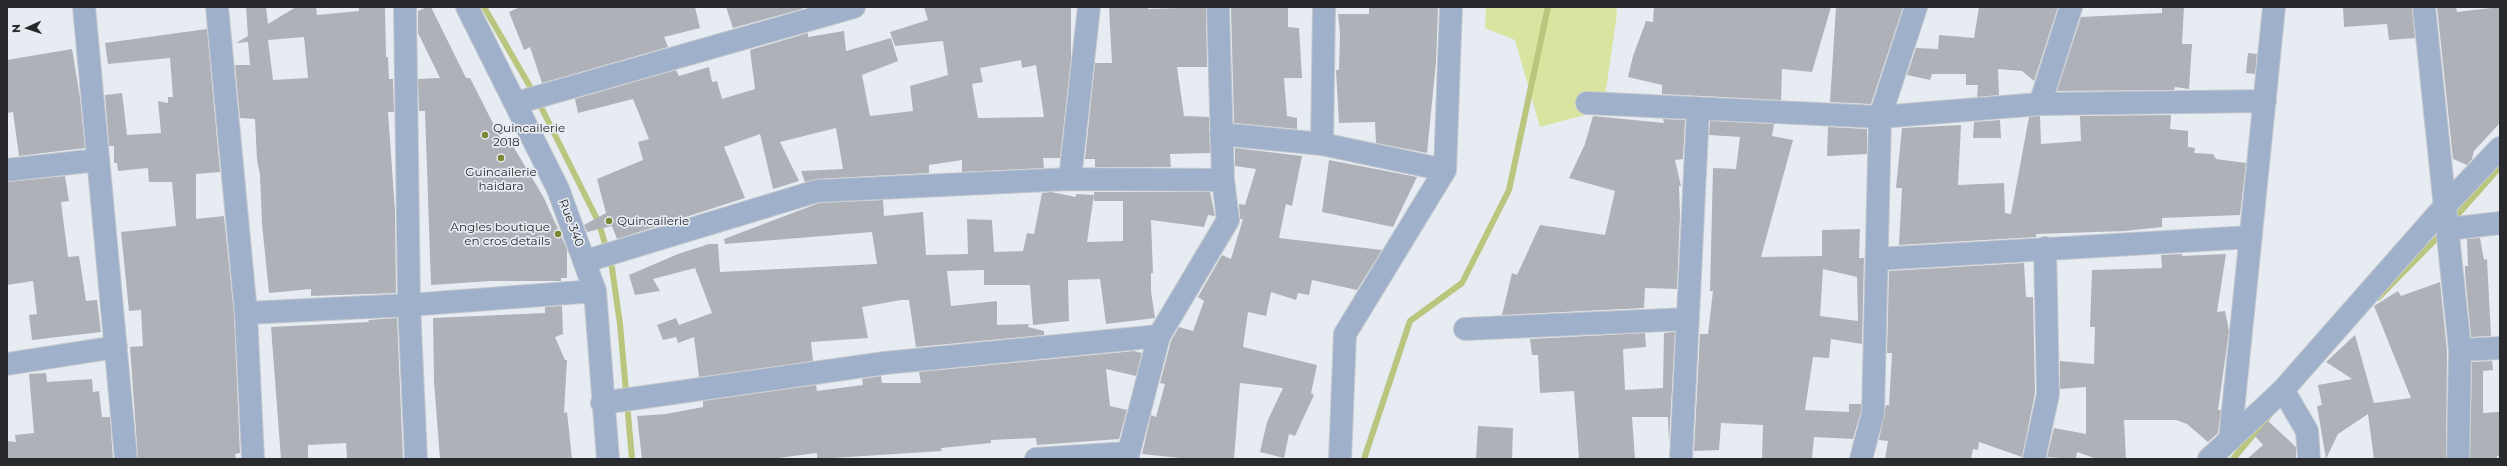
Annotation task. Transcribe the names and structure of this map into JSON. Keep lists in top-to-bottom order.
{
  "streets": {
    "street": ["Rue 340"]
  },
  "places": [
    "Quincailerie 2018",
    "Guincailerie haidara",
    "Quincailerie",
    "Angles boutique en cros details"
  ],
  "north": "left"
}
